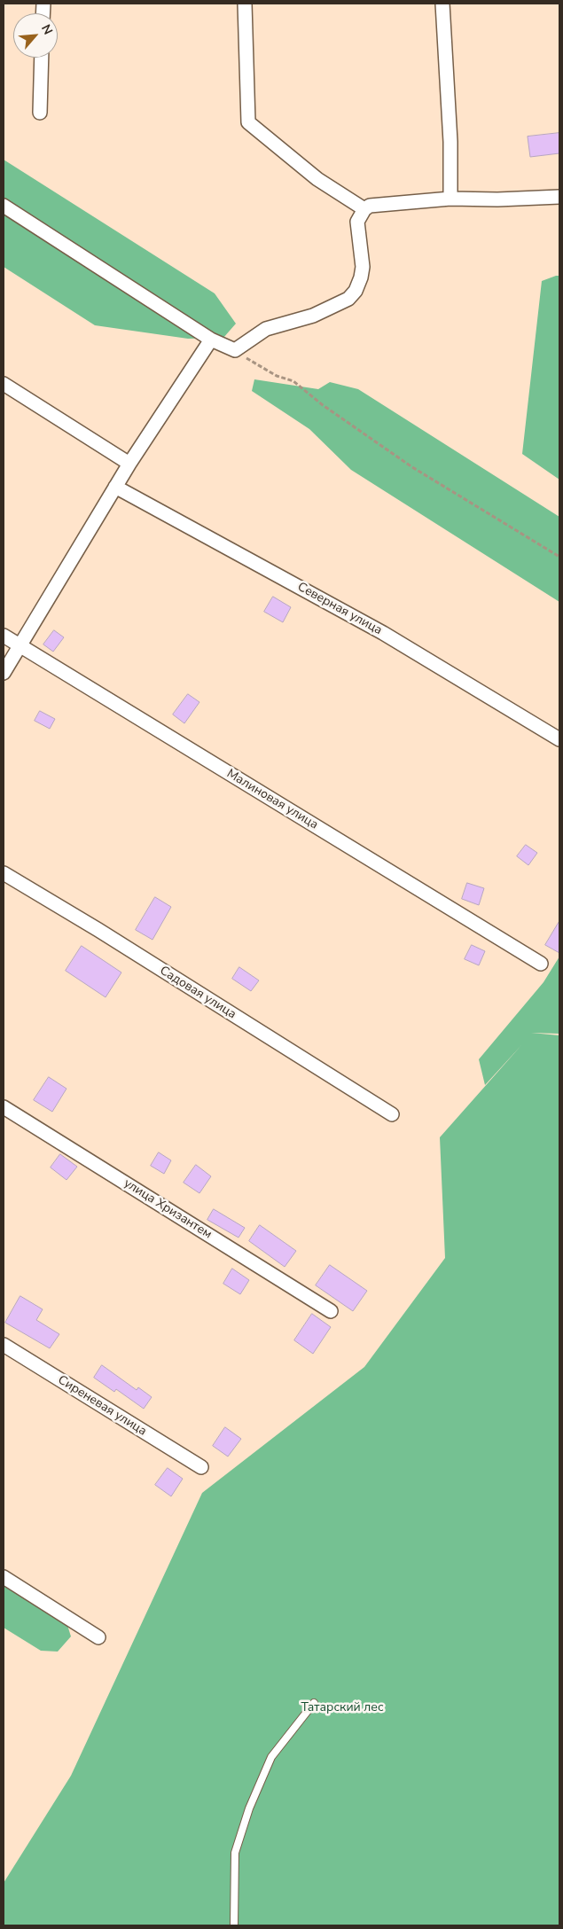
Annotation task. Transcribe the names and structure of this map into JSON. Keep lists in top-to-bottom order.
{
  "streets": {
    "street": [
      "Северная улица",
      "Малиновая улица",
      "Садовая улица",
      "улица Хризантем",
      "Сиреневая улица"
    ]
  },
  "parks": ["Татарский лес"],
  "north": "top right"
}
